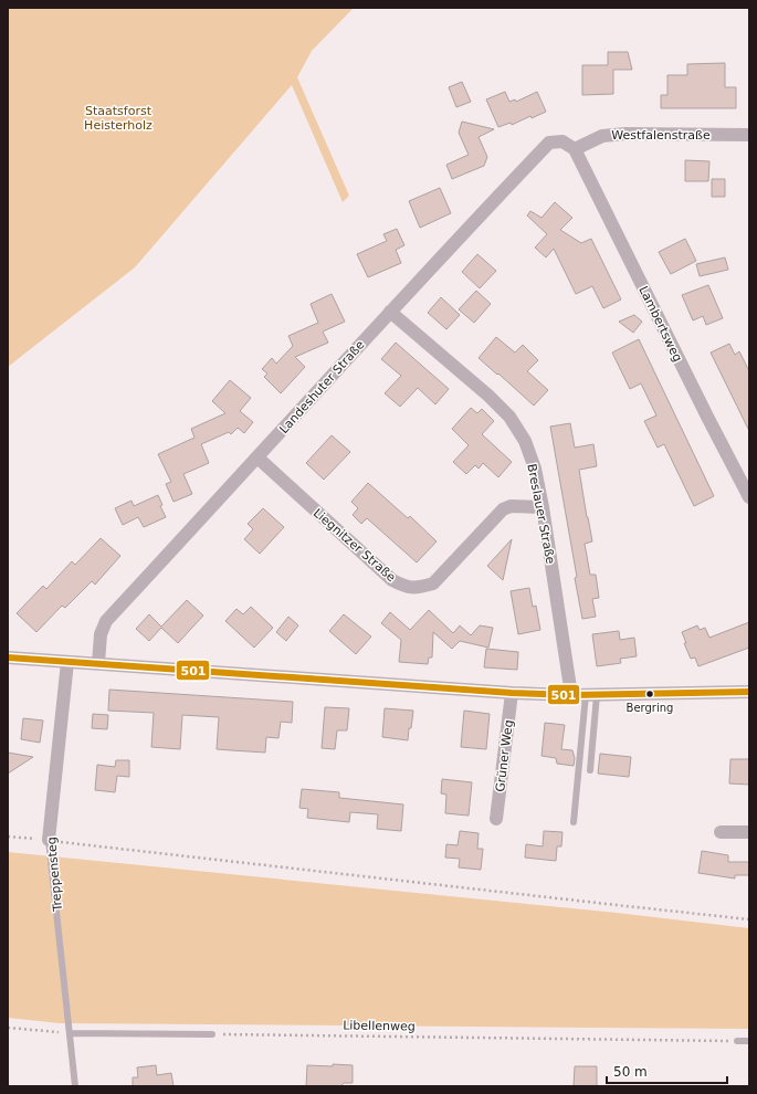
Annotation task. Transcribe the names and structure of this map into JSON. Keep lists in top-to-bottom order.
{
  "streets": {
    "street": [
      "Westfalenstraße",
      "Lambertsweg",
      "Landeshuter Straße",
      "Breslauer Straße",
      "Liegnitzer Straße",
      "Grüner Weg",
      "Treppensteg"
    ],
    "path": ["Libellenweg"]
  },
  "crossings": [
    ["Westfalenstraße", "Lambertsweg"],
    ["Westfalenstraße", "Landeshuter Straße"],
    ["Lambertsweg", "Landeshuter Straße"],
    ["Landeshuter Straße", "Breslauer Straße"],
    ["Landeshuter Straße", "Liegnitzer Straße"],
    ["Breslauer Straße", "Liegnitzer Straße"]
  ],
  "parks": ["Staatsforst Heisterholz"],
  "places": ["Bergring"],
  "lines": ["transit line 501"],
  "scale_bar": "50 m"
}
